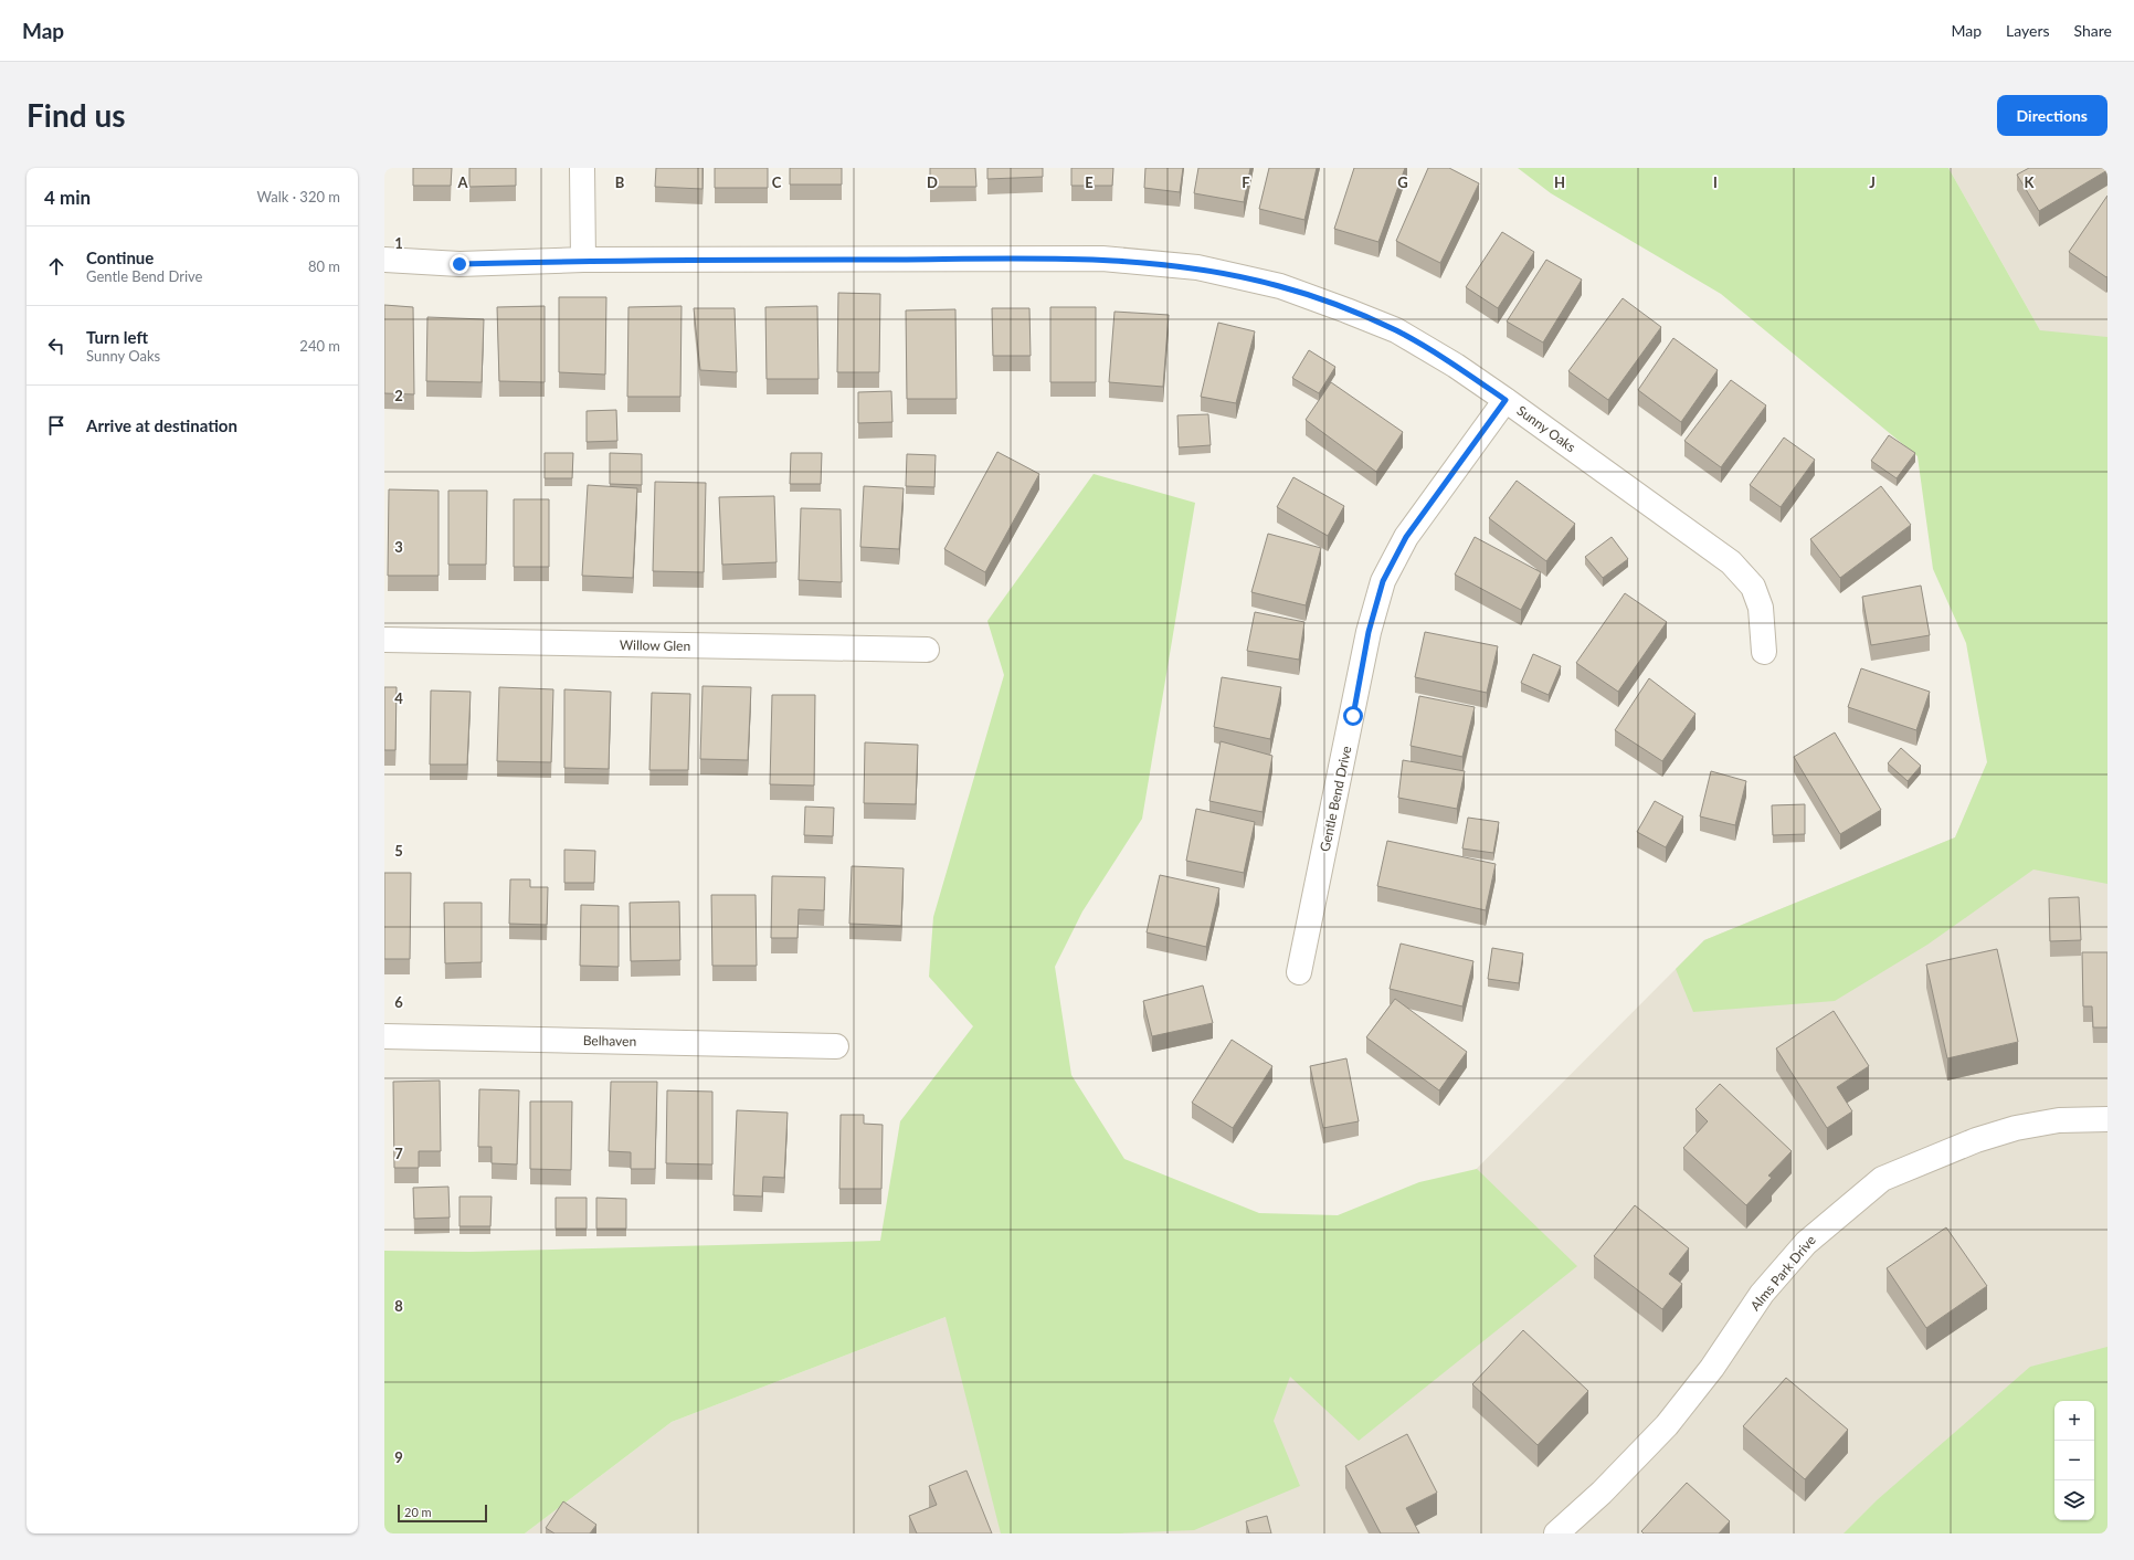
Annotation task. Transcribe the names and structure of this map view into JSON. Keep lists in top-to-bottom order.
{
  "streets": {
    "street": [
      "Sunny Oaks",
      "Willow Glen",
      "Gentle Bend Drive",
      "Belhaven",
      "Alms Park Drive"
    ]
  },
  "crossings": [
    ["Sunny Oaks", "Gentle Bend Drive"]
  ],
  "scale_bar": "20 m",
  "page": {
    "header": "Map",
    "nav": ["Map", "Layers", "Share"],
    "buttons": "Directions",
    "title": "Find us",
    "heading": ["4 min", "Walk · 320 m"],
    "list": [
      ["Continue", "Gentle Bend Drive", "80 m"],
      ["Turn left", "Sunny Oaks", "240 m"],
      "Arrive at destination"
    ],
    "map_buttons": ["+", "−"],
    "scale": "20 m"
  },
  "grid": {
    "columns": [
      "A",
      "B",
      "C",
      "D",
      "E",
      "F",
      "G",
      "H",
      "I",
      "J",
      "K"
    ],
    "rows": [
      "1",
      "2",
      "3",
      "4",
      "5",
      "6",
      "7",
      "8",
      "9"
    ]
  }
}
